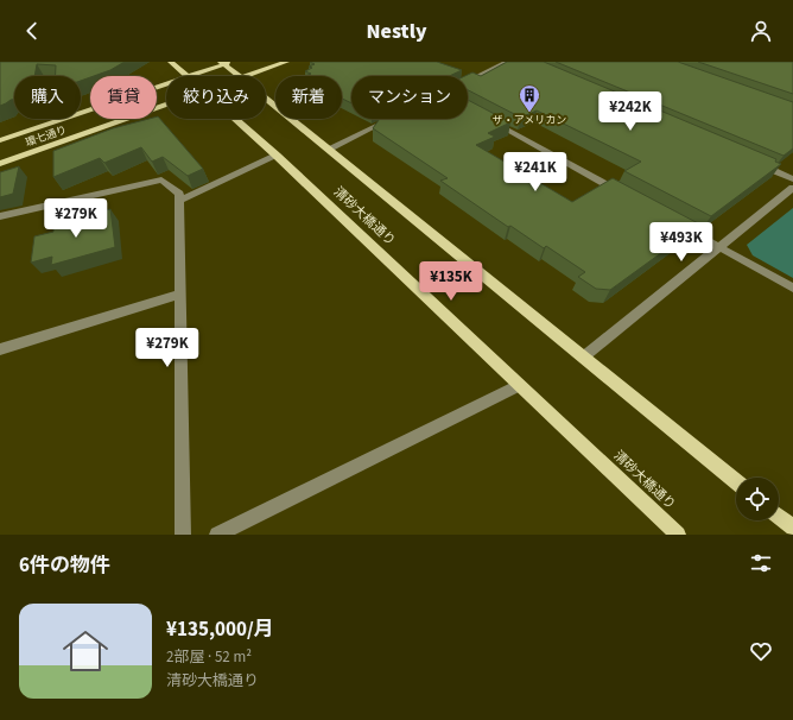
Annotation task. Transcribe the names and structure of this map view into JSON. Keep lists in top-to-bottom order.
{
  "streets": {
    "main road": ["環七通り", "清砂大橋通り"]
  },
  "crossings": [
    ["環七通り", "清砂大橋通り"]
  ],
  "places": {
    "building": ["ザ・アメリカン"]
  },
  "page": {
    "header": "Nestly",
    "chip": [
      "購入",
      "賃貸",
      "絞り込み",
      "新着",
      "マンション"
    ],
    "price": [
      "¥242K",
      "¥241K",
      "¥279K",
      "¥493K",
      "¥135K",
      "¥279K"
    ],
    "heading": "6件の物件",
    "list": [
      {
        "name": "¥135,000/月",
        "note": "2部屋 · 52 m² · 清砂大橋通り"
      }
    ]
  }
}
